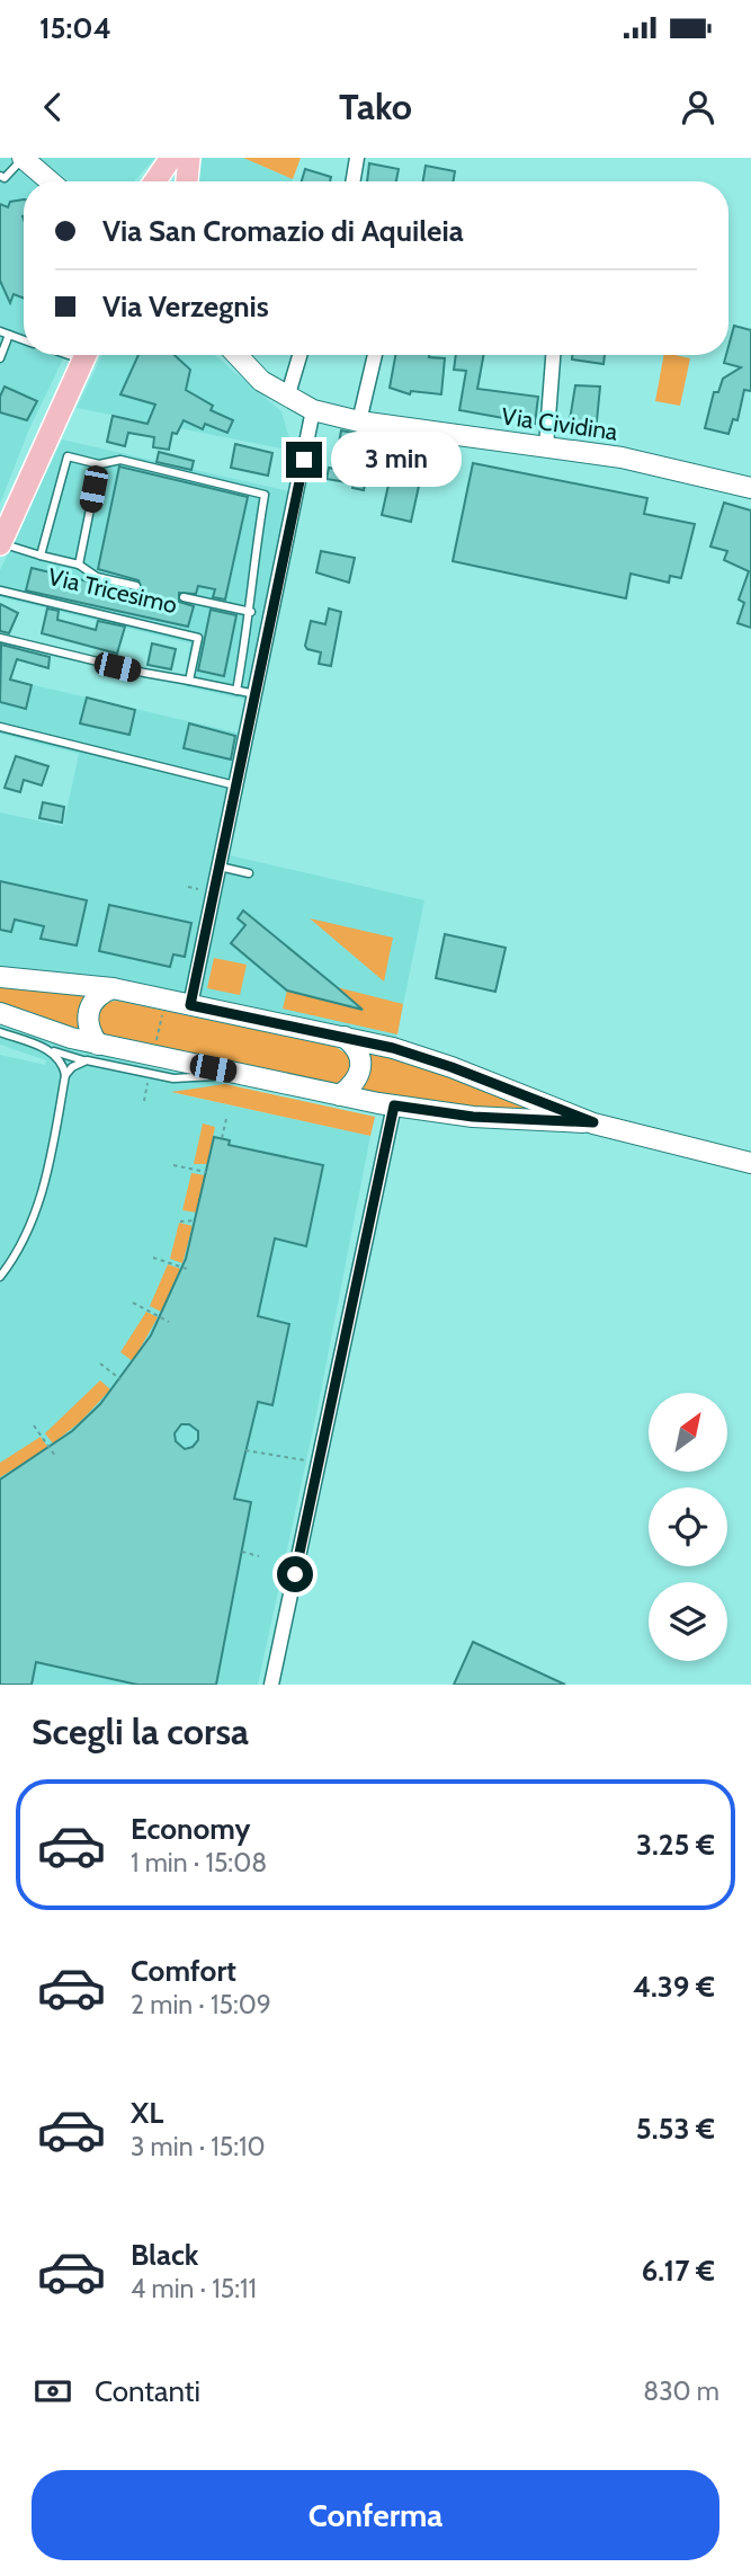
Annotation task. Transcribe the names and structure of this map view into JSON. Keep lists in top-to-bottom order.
{
  "streets": {
    "main road": ["Via Cividina"],
    "lane": ["Via Tricesimo"]
  },
  "north": "top right",
  "page": {
    "status": "15:04",
    "header": "Tako",
    "banner": ["Via San Cromazio di Aquileia", "Via Verzegnis"],
    "bubble": "3 min",
    "heading": "Scegli la corsa",
    "list": [
      {
        "name": "Economy",
        "note": "1 min · 15:08",
        "value": "3.25 €"
      },
      {
        "name": "Comfort",
        "note": "2 min · 15:09",
        "value": "4.39 €"
      },
      {
        "name": "XL",
        "note": "3 min · 15:10",
        "value": "5.53 €"
      },
      {
        "name": "Black",
        "note": "4 min · 15:11",
        "value": "6.17 €"
      }
    ],
    "pay": ["Contanti", "830 m"],
    "buttons": "Conferma"
  }
}
